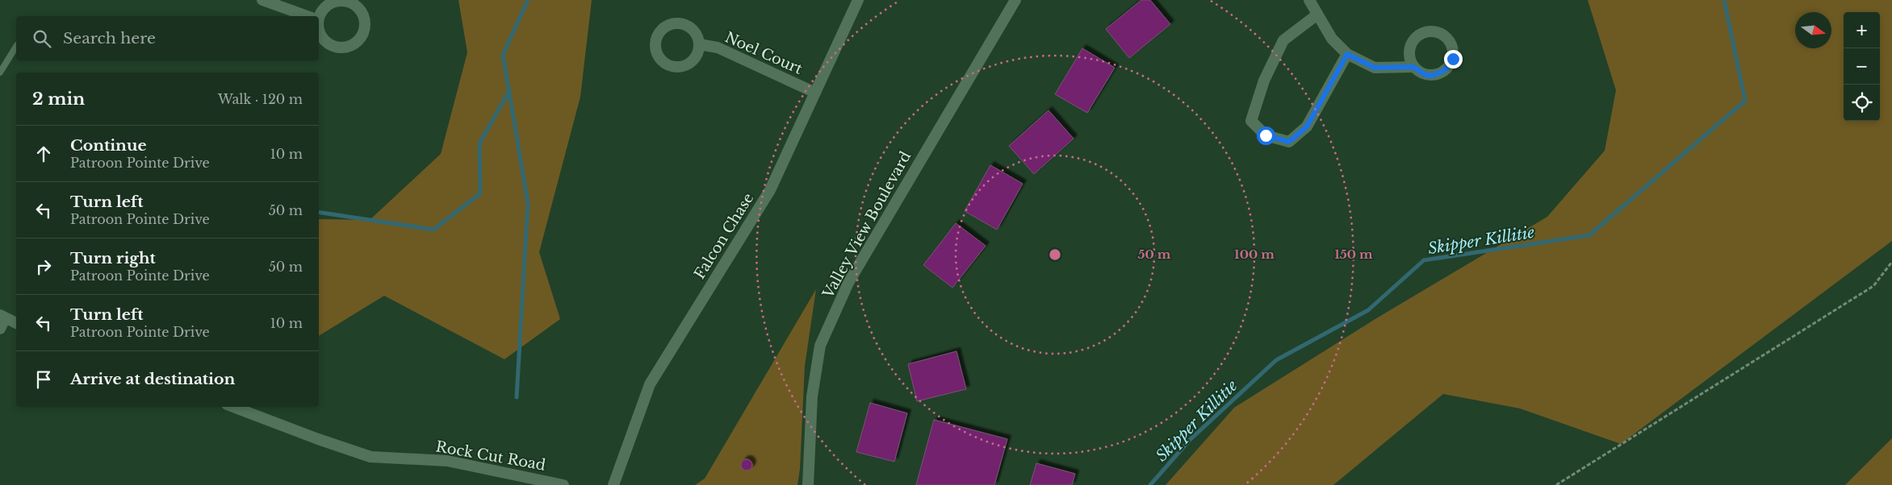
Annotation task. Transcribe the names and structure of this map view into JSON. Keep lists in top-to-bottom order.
{
  "streets": {
    "street": [
      "Noel Court",
      "Valley View Boulevard",
      "Falcon Chase",
      "Rock Cut Road"
    ]
  },
  "crossings": [
    ["Noel Court", "Falcon Chase"]
  ],
  "water": ["Skipper Killitie"],
  "north": "right",
  "page": {
    "map_buttons": ["+", "−"],
    "search": "Search here",
    "heading": ["2 min", "Walk · 120 m"],
    "list": [
      ["Continue", "Patroon Pointe Drive", "10 m"],
      ["Turn left", "Patroon Pointe Drive", "50 m"],
      ["Turn right", "Patroon Pointe Drive", "50 m"],
      ["Turn left", "Patroon Pointe Drive", "10 m"],
      "Arrive at destination"
    ]
  },
  "rings": ["50 m", "100 m", "150 m"]
}
